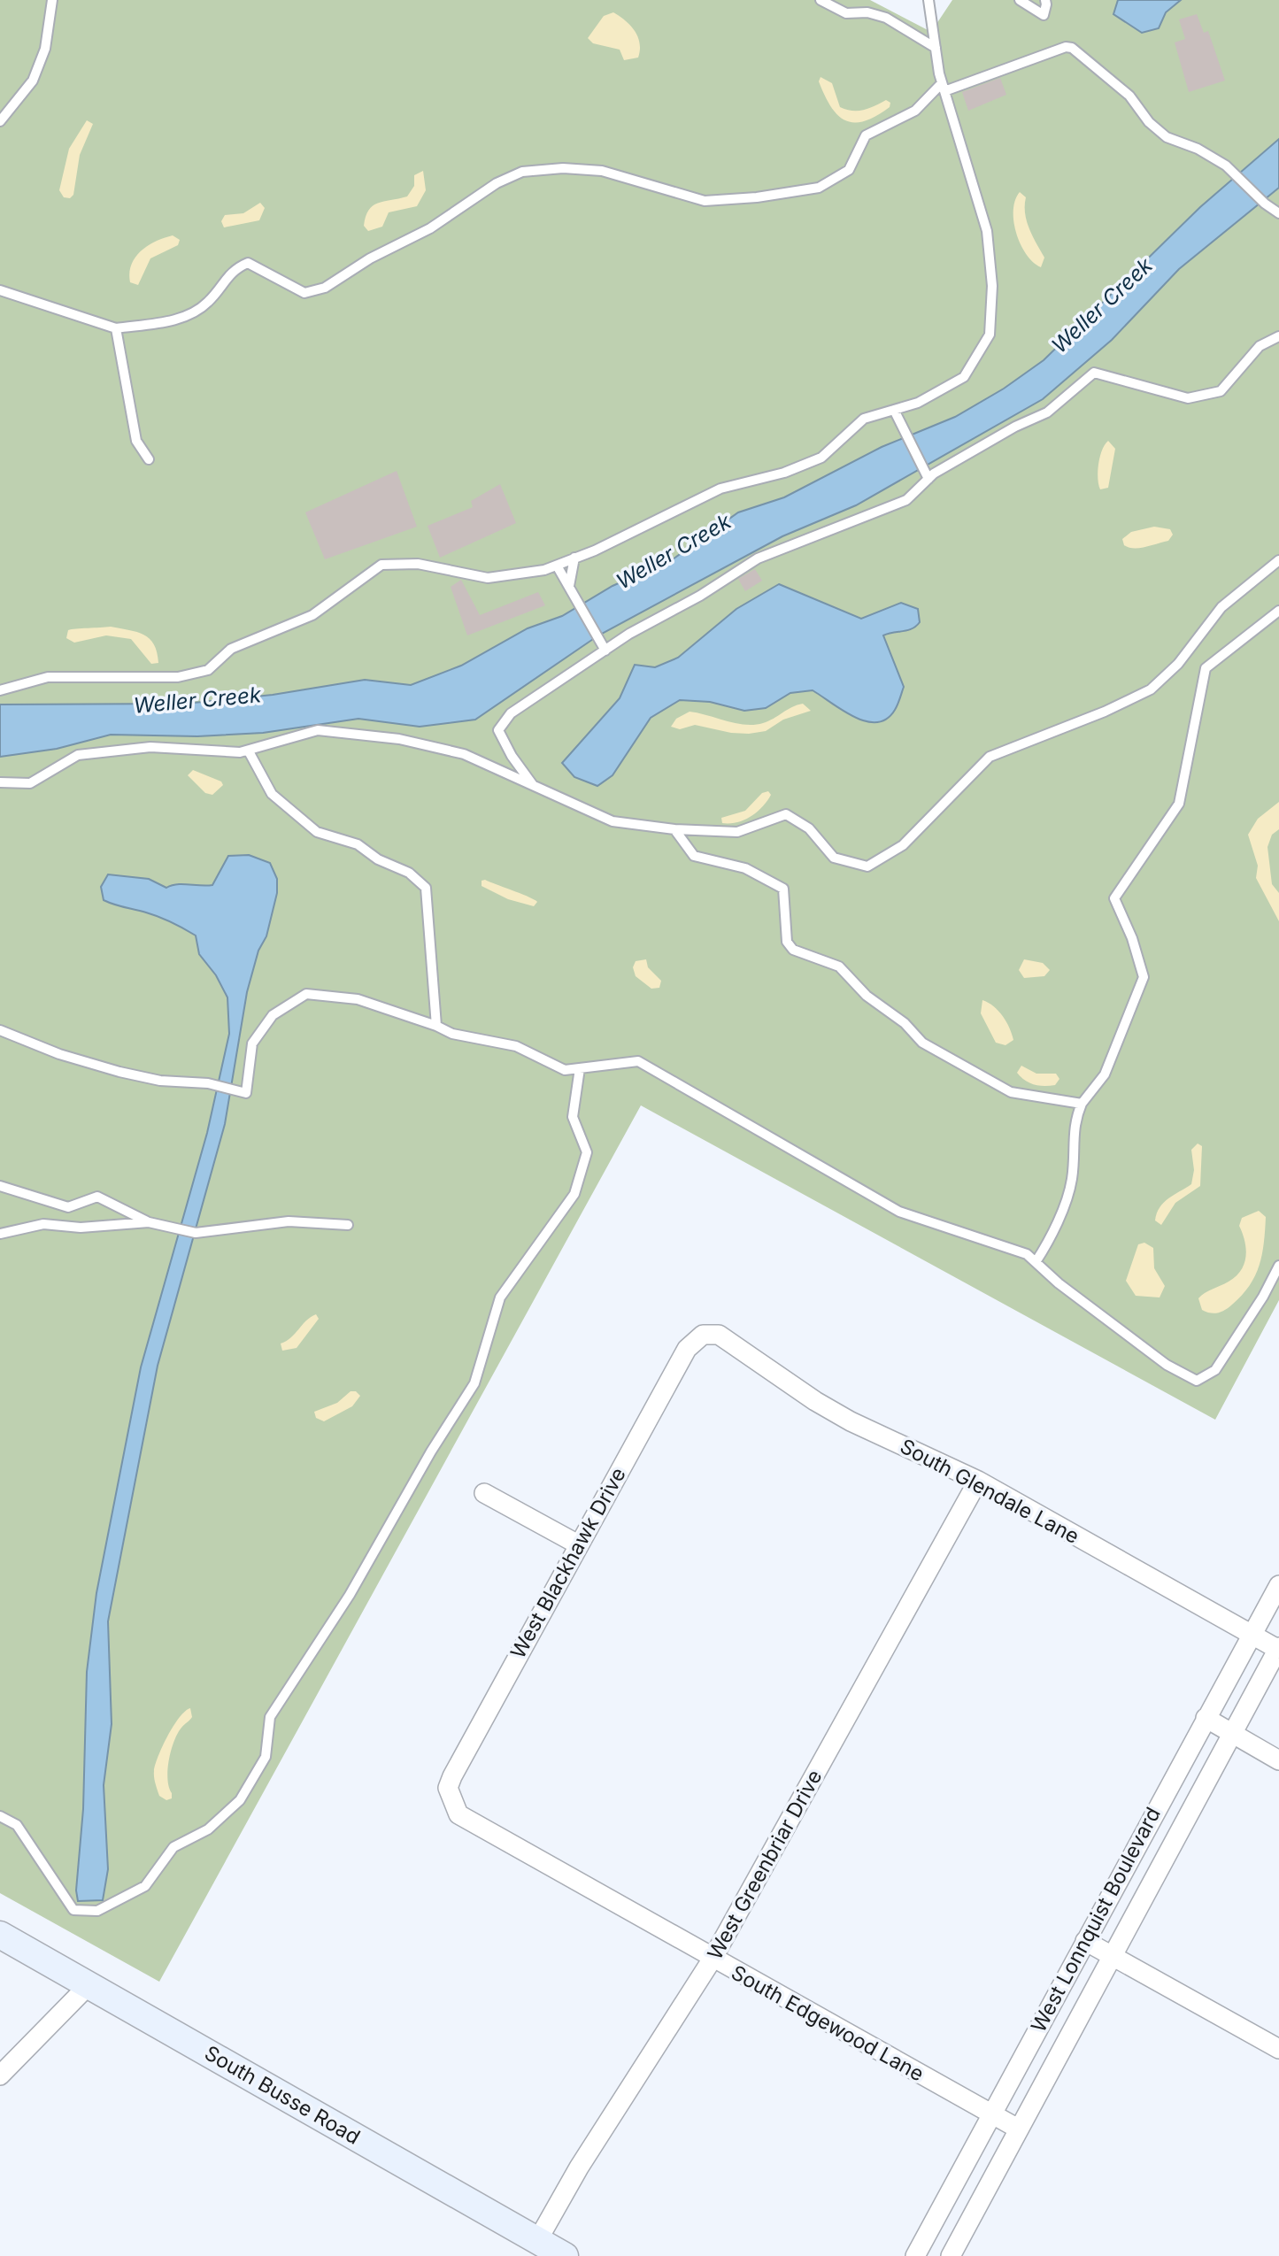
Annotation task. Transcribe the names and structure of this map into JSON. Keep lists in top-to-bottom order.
{
  "streets": {
    "main road": ["South Busse Road"],
    "street": [
      "South Glendale Lane",
      "West Blackhawk Drive",
      "West Greenbriar Drive",
      "West Lonnquist Boulevard",
      "South Edgewood Lane"
    ]
  },
  "crossings": [
    ["South Glendale Lane", "West Blackhawk Drive"],
    ["South Glendale Lane", "West Greenbriar Drive"],
    ["South Glendale Lane", "West Lonnquist Boulevard"],
    ["West Blackhawk Drive", "South Edgewood Lane"],
    ["West Greenbriar Drive", "South Edgewood Lane"],
    ["West Greenbriar Drive", "South Busse Road"],
    ["West Lonnquist Boulevard", "South Edgewood Lane"]
  ],
  "water": ["Weller Creek"]
}
